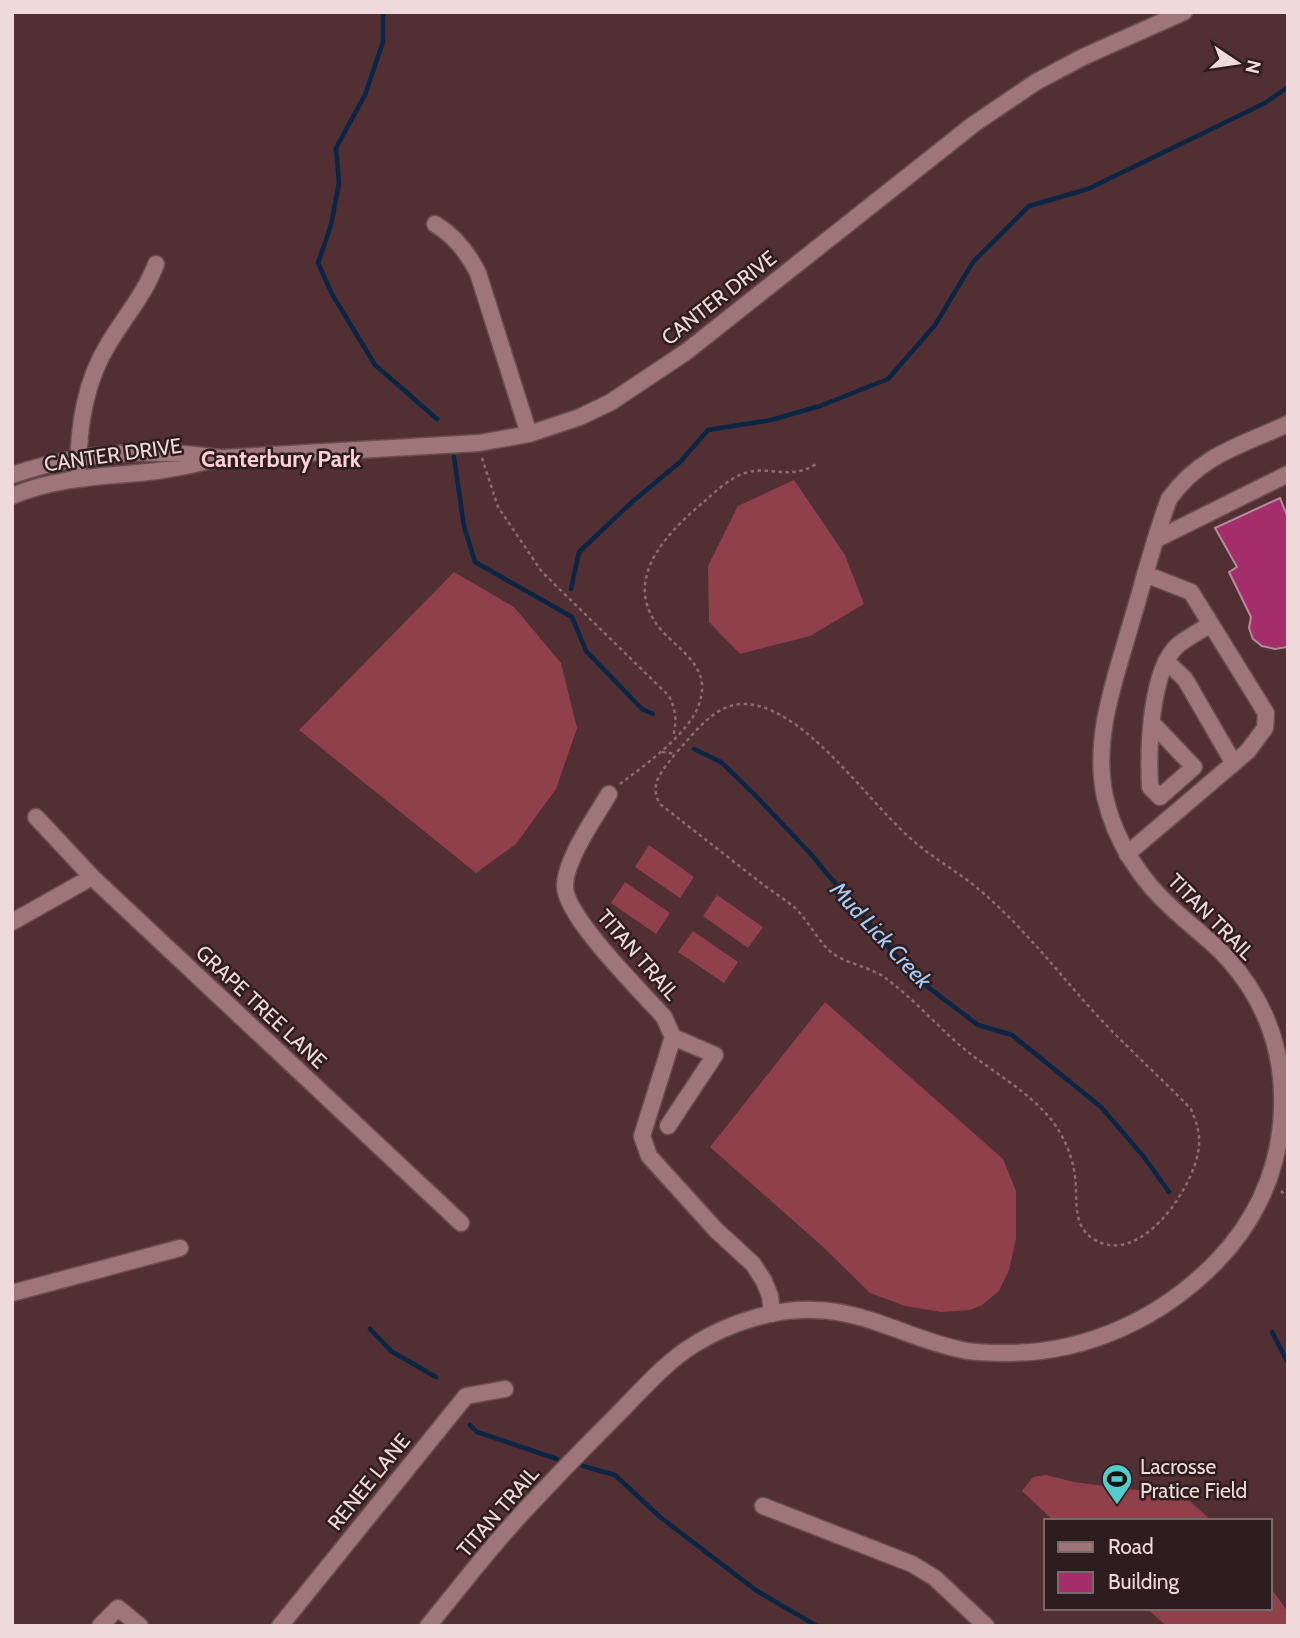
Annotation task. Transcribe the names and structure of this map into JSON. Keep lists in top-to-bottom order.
{
  "streets": {
    "street": [
      "CANTER DRIVE",
      "TITAN TRAIL",
      "GRAPE TREE LANE",
      "RENEE LANE"
    ]
  },
  "districts": ["Canterbury Park"],
  "water": ["Mud Lick Creek"],
  "places": {
    "sports": ["Lacrosse Pratice Field"]
  },
  "legend": ["Road", "Building"],
  "north": "right"
}
